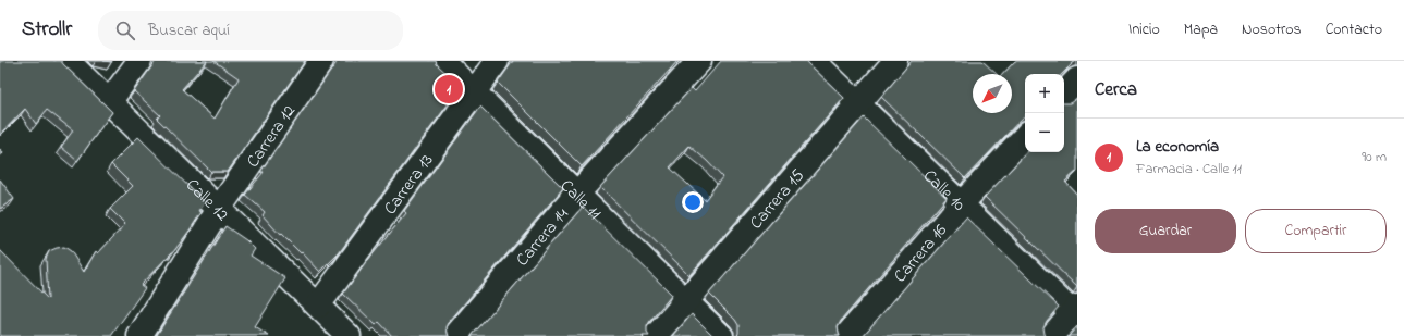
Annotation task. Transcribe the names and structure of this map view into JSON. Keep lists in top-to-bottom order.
{
  "streets": {
    "street": [
      "Carrera 12",
      "Carrera 13",
      "Calle 10",
      "Calle 12",
      "Calle 11",
      "Carrera 15",
      "Carrera 14",
      "Carrera 16"
    ]
  },
  "crossings": [
    ["Carrera 12", "Calle 12"],
    ["Carrera 13", "Calle 12"],
    ["Carrera 13", "Calle 11"],
    ["Calle 10", "Carrera 15"],
    ["Calle 10", "Carrera 16"],
    ["Calle 11", "Carrera 15"],
    ["Calle 11", "Carrera 14"]
  ],
  "north": "bottom left",
  "page": {
    "header": "Strollr",
    "search": "Buscar aquí",
    "nav": [
      "Inicio",
      "Mapa",
      "Nosotros",
      "Contacto"
    ],
    "heading": "Cerca",
    "pins": "1",
    "map_buttons": ["+", "−"],
    "list": [
      {
        "mark": "1",
        "name": "La economía",
        "note": "Farmacia · Calle 11",
        "value": "90 m"
      }
    ],
    "buttons": ["Guardar", "Compartir"]
  }
}
